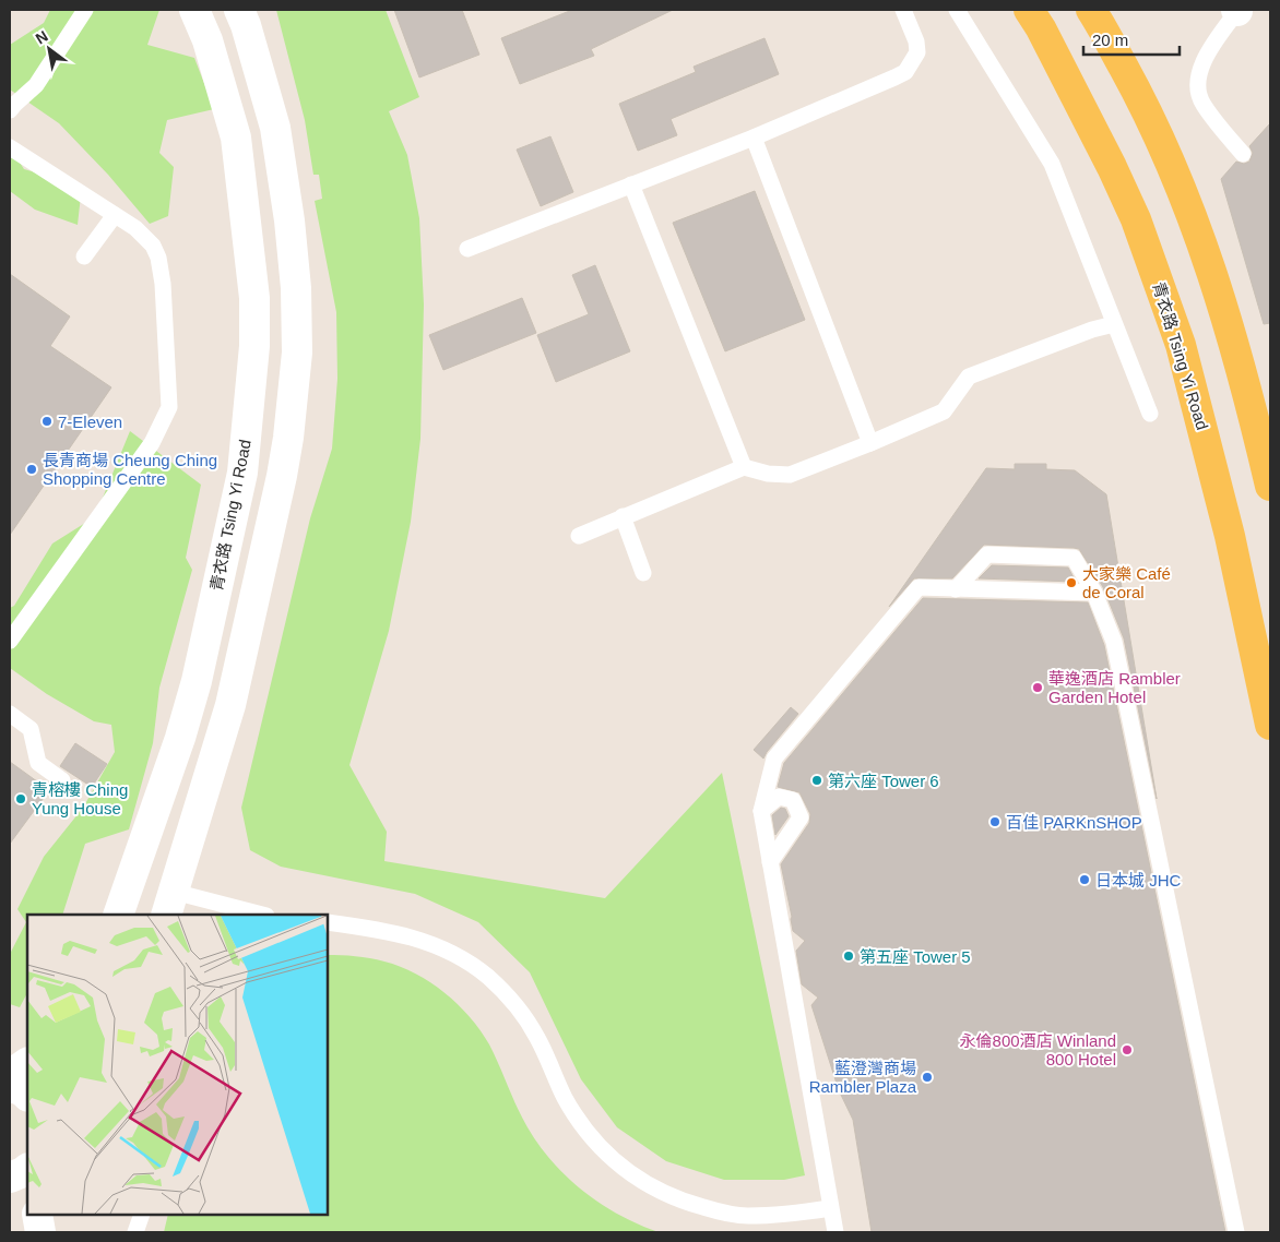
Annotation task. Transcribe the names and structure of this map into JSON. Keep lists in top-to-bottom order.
{
  "streets": {
    "main road": ["青衣路 Tsing Yi Road"]
  },
  "places": [
    "7-Eleven",
    "長青商場 Cheung Ching Shopping Centre",
    "大家樂 Café de Coral",
    "華逸酒店 Rambler Garden Hotel",
    "第六座 Tower 6",
    "青榕樓 Ching Yung House",
    "百佳 PARKnSHOP",
    "日本城 JHC",
    "第五座 Tower 5",
    "永倫800酒店 Winland 800 Hotel",
    "藍澄灣商場 Rambler Plaza"
  ],
  "scale_bar": "20 m",
  "north": "top left"
}
